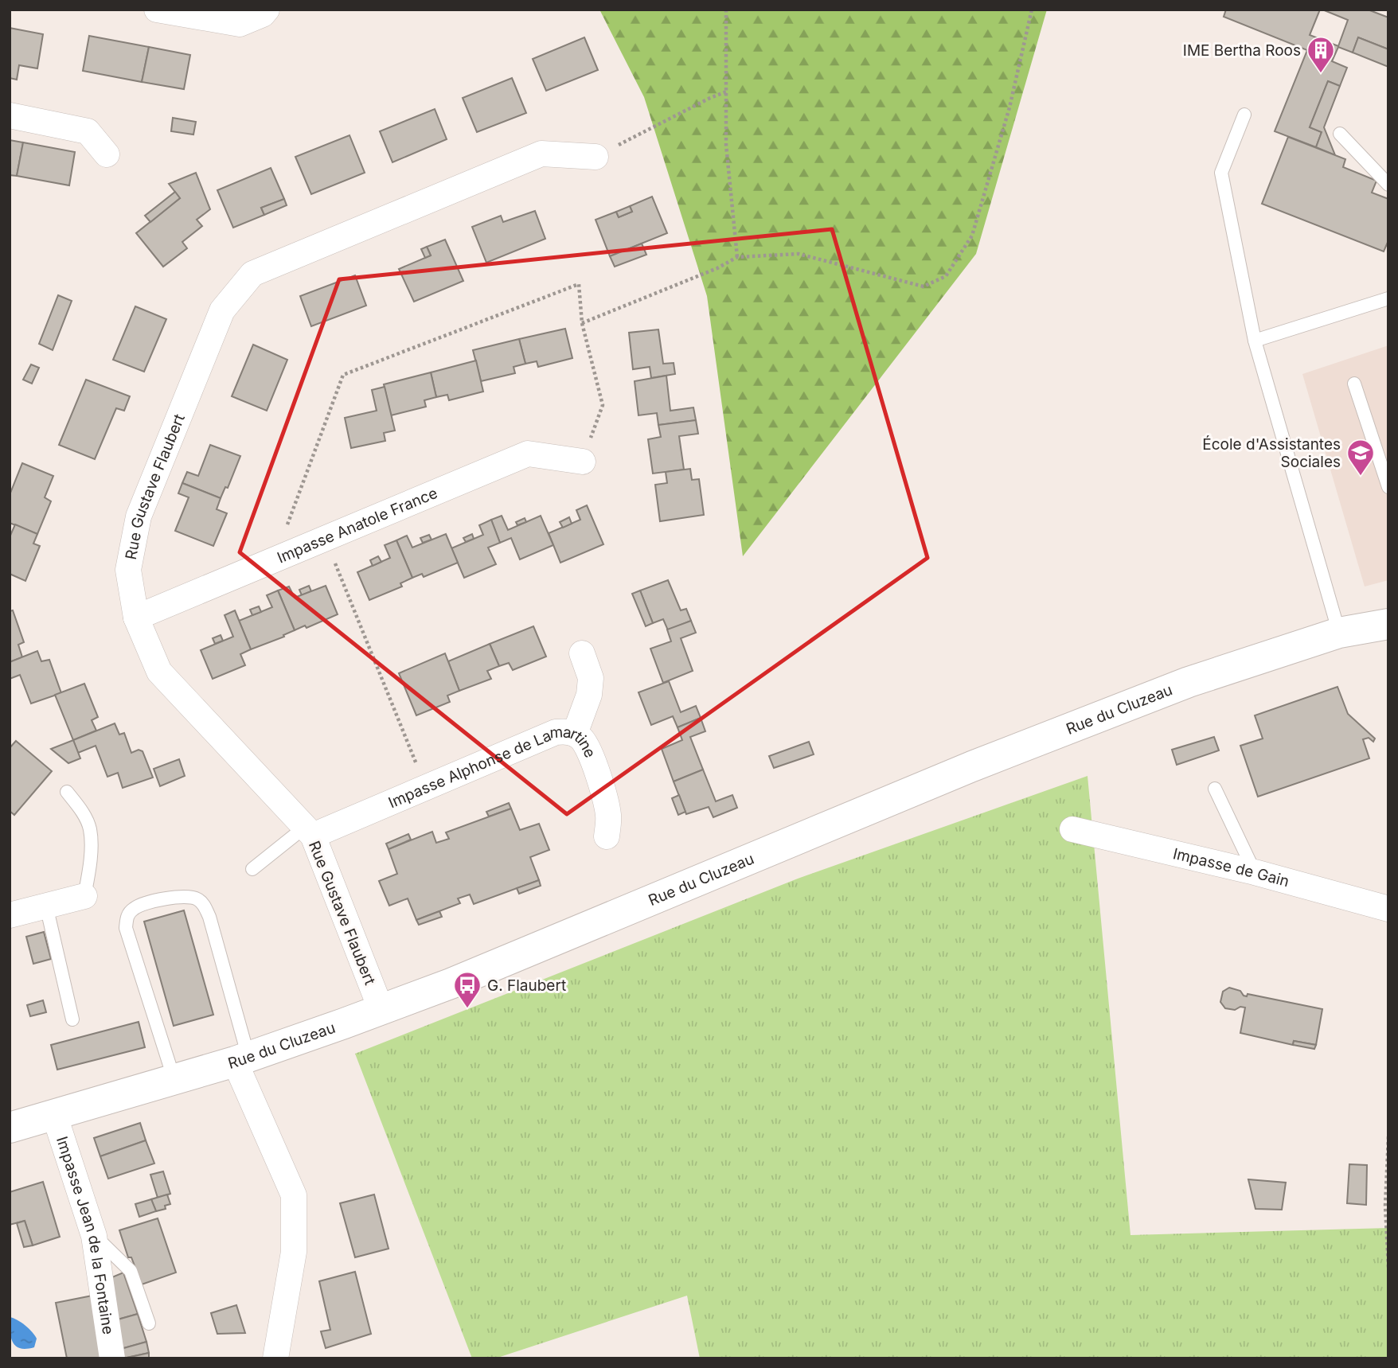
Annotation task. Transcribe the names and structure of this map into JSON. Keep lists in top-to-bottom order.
{
  "streets": {
    "main road": ["Rue du Cluzeau"],
    "street": [
      "Rue Gustave Flaubert",
      "Impasse Anatole France",
      "Impasse Alphonse de Lamartine",
      "Impasse de Gain",
      "Impasse Jean de la Fontaine"
    ]
  },
  "crossings": [
    ["Rue Gustave Flaubert", "Impasse Anatole France"],
    ["Rue Gustave Flaubert", "Rue du Cluzeau"],
    ["Rue Gustave Flaubert", "Impasse Alphonse de Lamartine"],
    ["Rue du Cluzeau", "Impasse Jean de la Fontaine"]
  ],
  "places": {
    "building": ["IME Bertha Roos"],
    "school or university": ["École d'Assistantes Sociales"],
    "bus stop": ["G. Flaubert"]
  }
}
